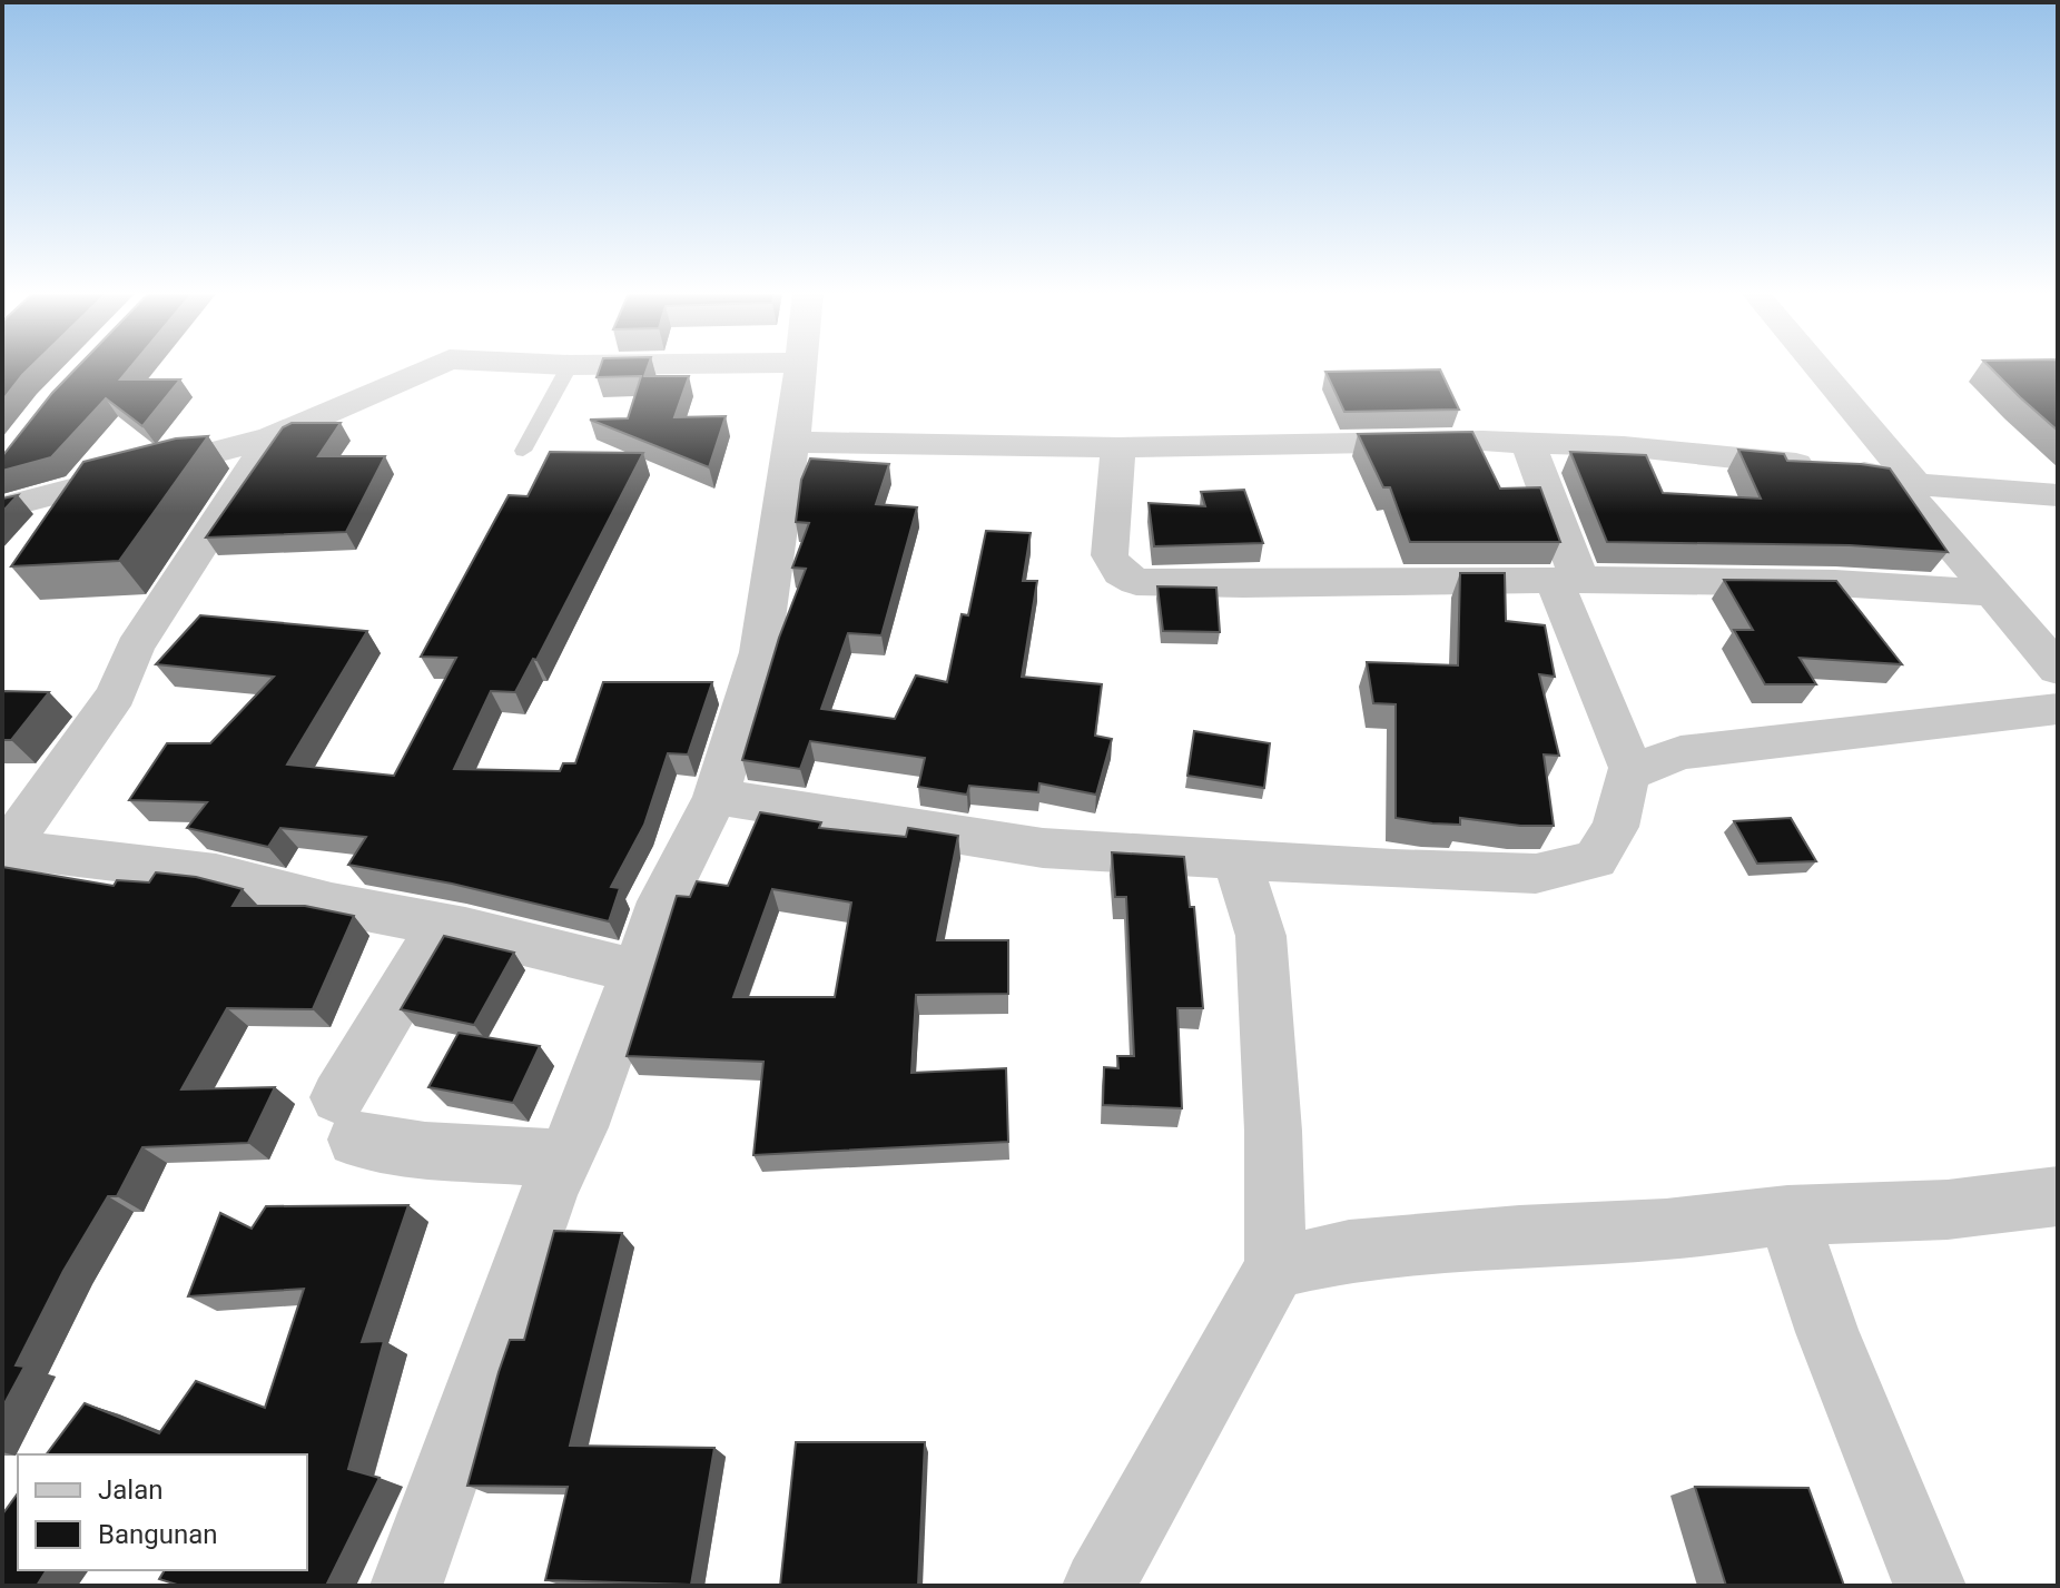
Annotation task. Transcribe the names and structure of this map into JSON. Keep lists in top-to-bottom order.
{
  "legend": ["Jalan", "Bangunan"]
}
